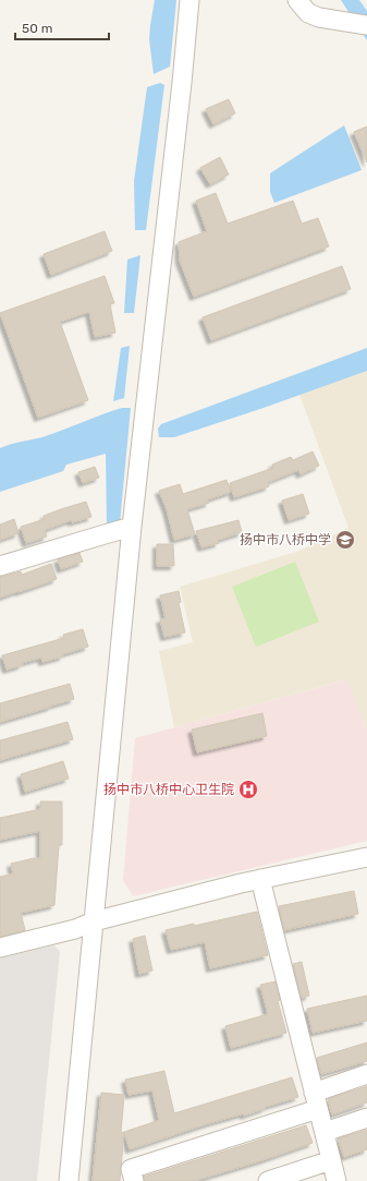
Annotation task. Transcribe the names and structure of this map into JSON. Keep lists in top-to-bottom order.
{
  "places": {
    "school or university": ["扬中市八桥中学"],
    "hospital": ["扬中市八桥中心卫生院"]
  },
  "scale_bar": "50 m"
}
